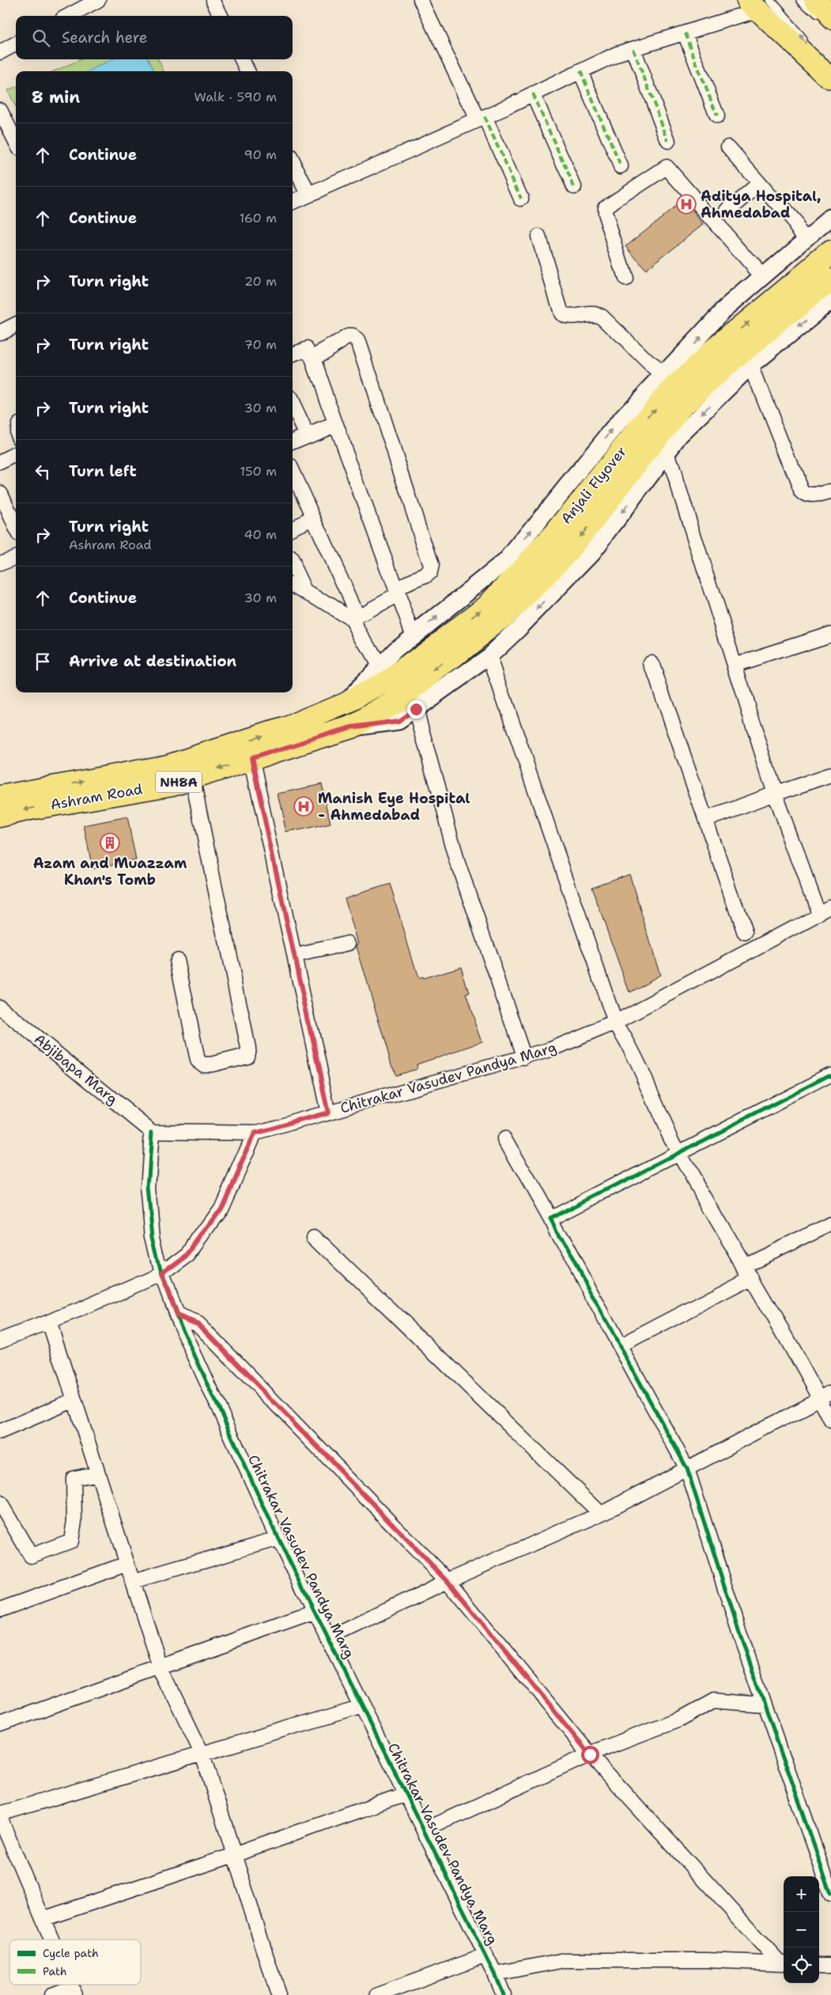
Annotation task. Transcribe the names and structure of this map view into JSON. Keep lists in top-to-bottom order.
{
  "streets": {
    "main road": ["Anjali Flyover", "NH8A", "Ashram Road"],
    "street": ["Abjibapa Marg", "Chitrakar Vasudev Pandya Marg"]
  },
  "crossings": [
    ["Anjali Flyover", "Ashram Road"],
    ["Abjibapa Marg", "Chitrakar Vasudev Pandya Marg"]
  ],
  "places": {
    "hospital": ["Aditya Hospital, Ahmedabad", "Manish Eye Hospital - Ahmedabad"],
    "building": ["Azam and Muazzam Khan's Tomb"]
  },
  "legend": ["Cycle path", "Path"],
  "page": {
    "search": "Search here",
    "heading": ["8 min", "Walk · 590 m"],
    "list": [
      ["Continue", "90 m"],
      ["Continue", "160 m"],
      ["Turn right", "20 m"],
      ["Turn right", "70 m"],
      ["Turn right", "30 m"],
      ["Turn left", "150 m"],
      ["Turn right", "Ashram Road", "40 m"],
      ["Continue", "30 m"],
      "Arrive at destination"
    ],
    "map_buttons": ["+", "−"]
  }
}
